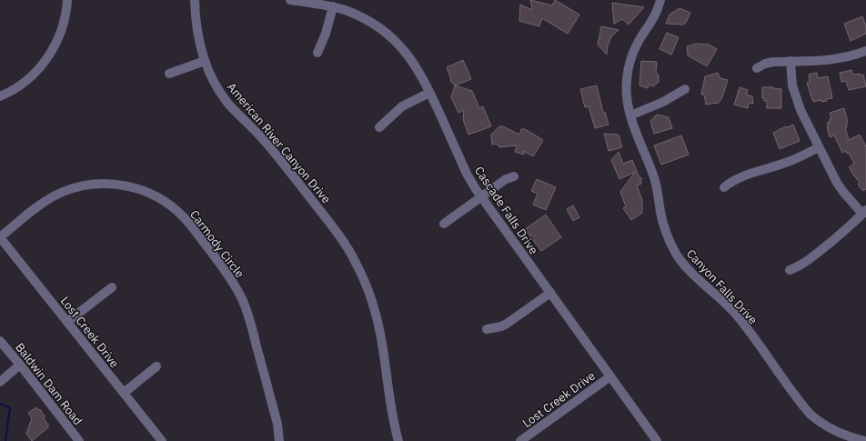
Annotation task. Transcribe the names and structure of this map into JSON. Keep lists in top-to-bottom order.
{
  "streets": {
    "street": [
      "American River Canyon Drive",
      "Cascade Falls Drive",
      "Carmody Circle",
      "Canyon Falls Drive",
      "Lost Creek Drive",
      "Baldwin Dam Road"
    ]
  },
  "crossings": [
    ["Cascade Falls Drive", "Lost Creek Drive"],
    ["Carmody Circle", "Lost Creek Drive"]
  ]
}
